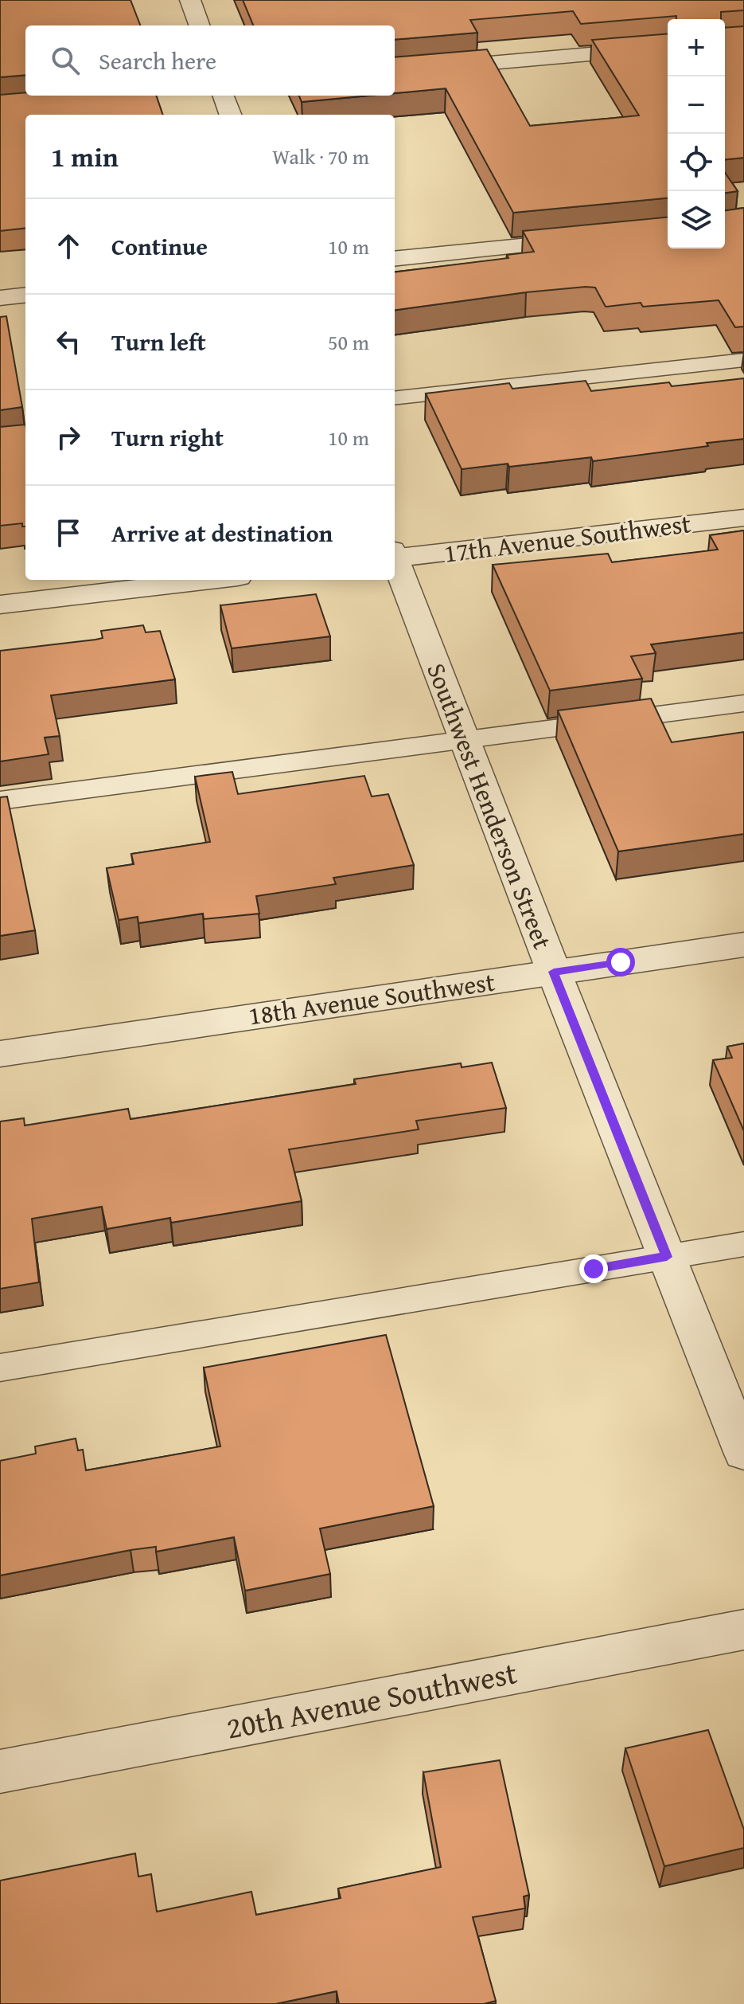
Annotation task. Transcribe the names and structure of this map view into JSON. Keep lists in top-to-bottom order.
{
  "streets": {
    "street": [
      "17th Avenue Southwest",
      "Southwest Henderson Street",
      "18th Avenue Southwest",
      "20th Avenue Southwest"
    ]
  },
  "crossings": [
    ["Southwest Henderson Street", "18th Avenue Southwest"]
  ],
  "page": {
    "map_buttons": ["+", "−"],
    "search": "Search here",
    "heading": ["1 min", "Walk · 70 m"],
    "list": [
      ["Continue", "10 m"],
      ["Turn left", "50 m"],
      ["Turn right", "10 m"],
      "Arrive at destination"
    ]
  }
}
